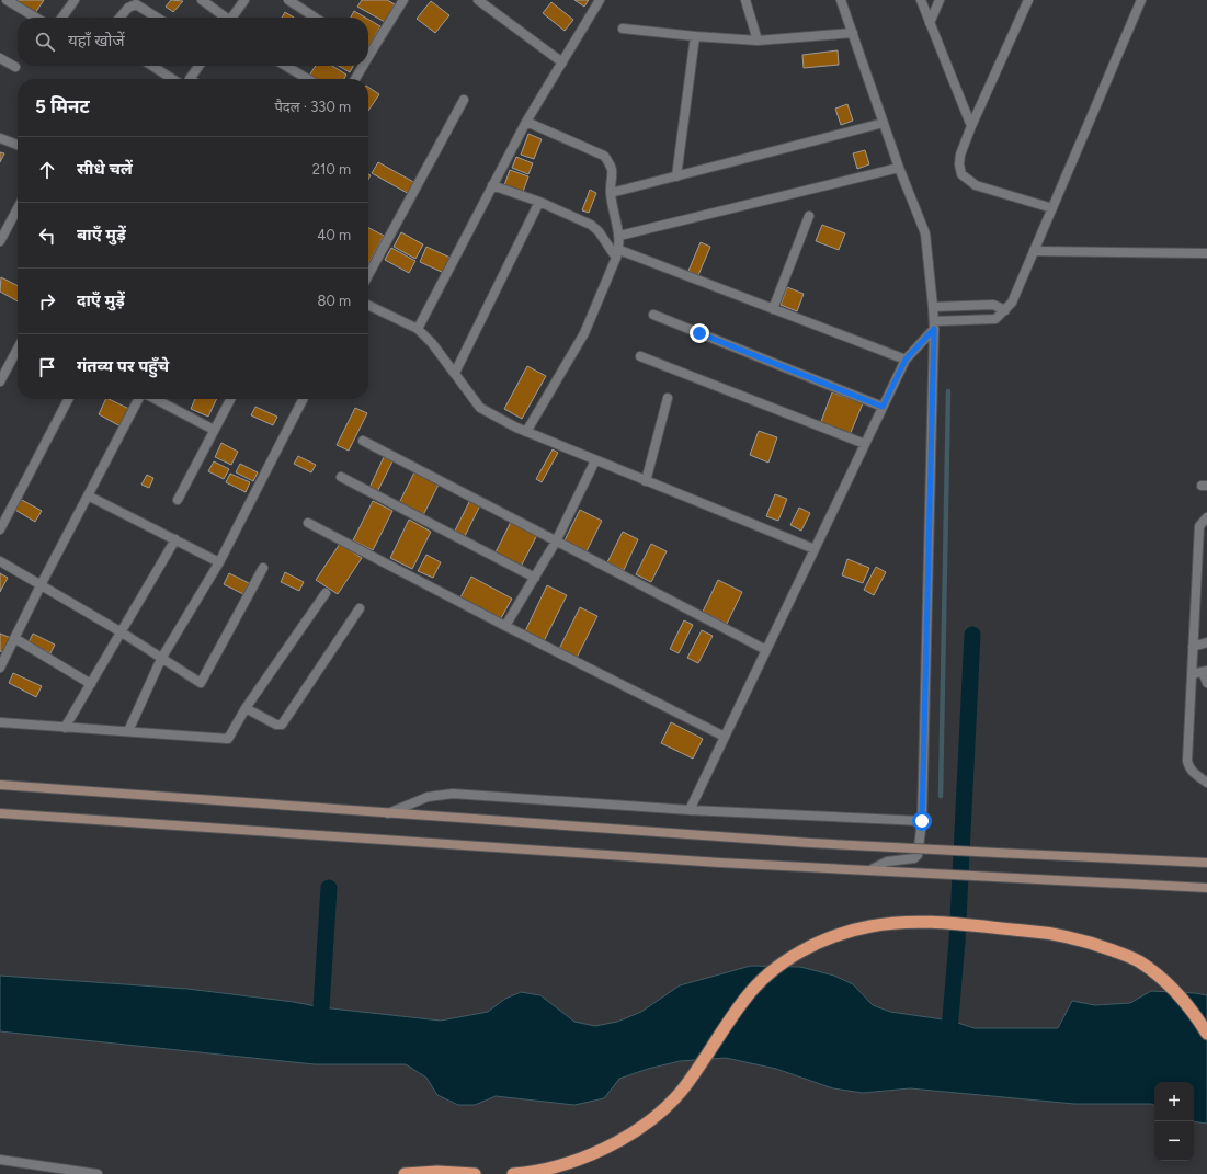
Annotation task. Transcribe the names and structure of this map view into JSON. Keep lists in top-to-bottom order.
{
  "page": {
    "search": "यहाँ खोजें",
    "heading": ["5 मिनट", "पैदल · 330 m"],
    "list": [
      ["सीधे चलें", "210 m"],
      ["बाएँ मुड़ें", "40 m"],
      ["दाएँ मुड़ें", "80 m"],
      "गंतव्य पर पहुँचे"
    ],
    "map_buttons": ["+", "−"]
  }
}
